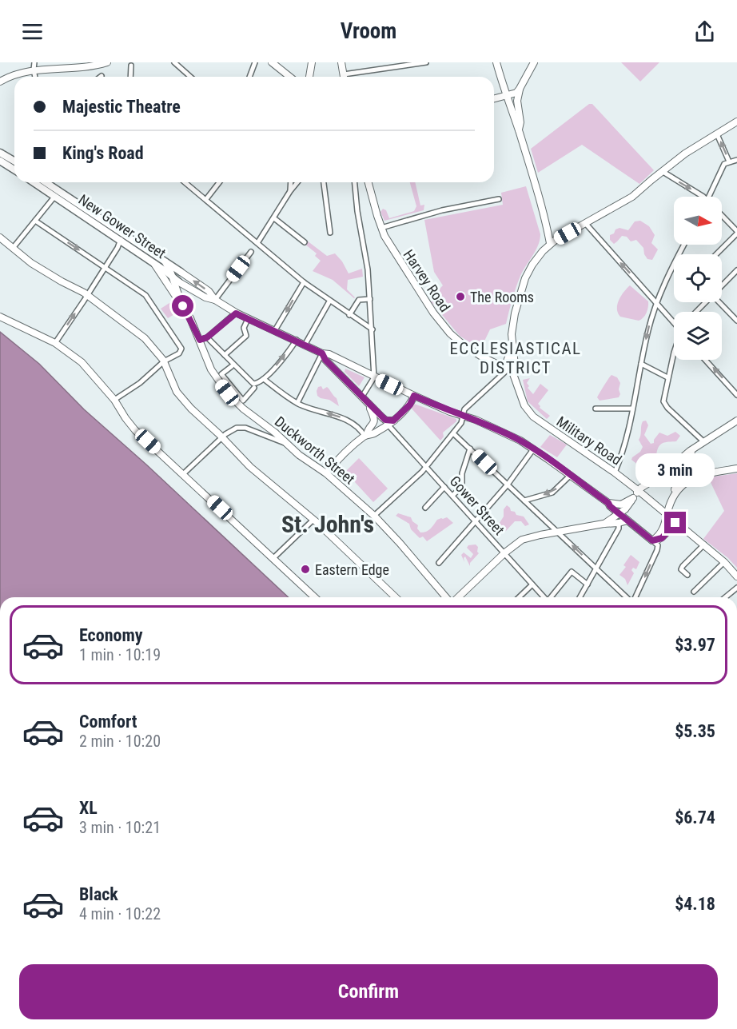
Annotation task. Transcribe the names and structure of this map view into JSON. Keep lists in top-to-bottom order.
{
  "streets": {
    "main road": [
      "New Gower Street",
      "Harvey Road",
      "Military Road",
      "Duckworth Street"
    ],
    "street": ["Gower Street"]
  },
  "crossings": [
    ["New Gower Street", "Duckworth Street"]
  ],
  "districts": ["ECCLESIASTICAL DISTRICT", "St. John's"],
  "places": ["The Rooms", "Eastern Edge"],
  "north": "right",
  "page": {
    "header": "Vroom",
    "banner": ["Majestic Theatre", "King's Road"],
    "bubble": "3 min",
    "list": [
      {
        "name": "Economy",
        "note": "1 min · 10:19",
        "value": "$3.97"
      },
      {
        "name": "Comfort",
        "note": "2 min · 10:20",
        "value": "$5.35"
      },
      {
        "name": "XL",
        "note": "3 min · 10:21",
        "value": "$6.74"
      },
      {
        "name": "Black",
        "note": "4 min · 10:22",
        "value": "$4.18"
      }
    ],
    "buttons": "Confirm"
  }
}
